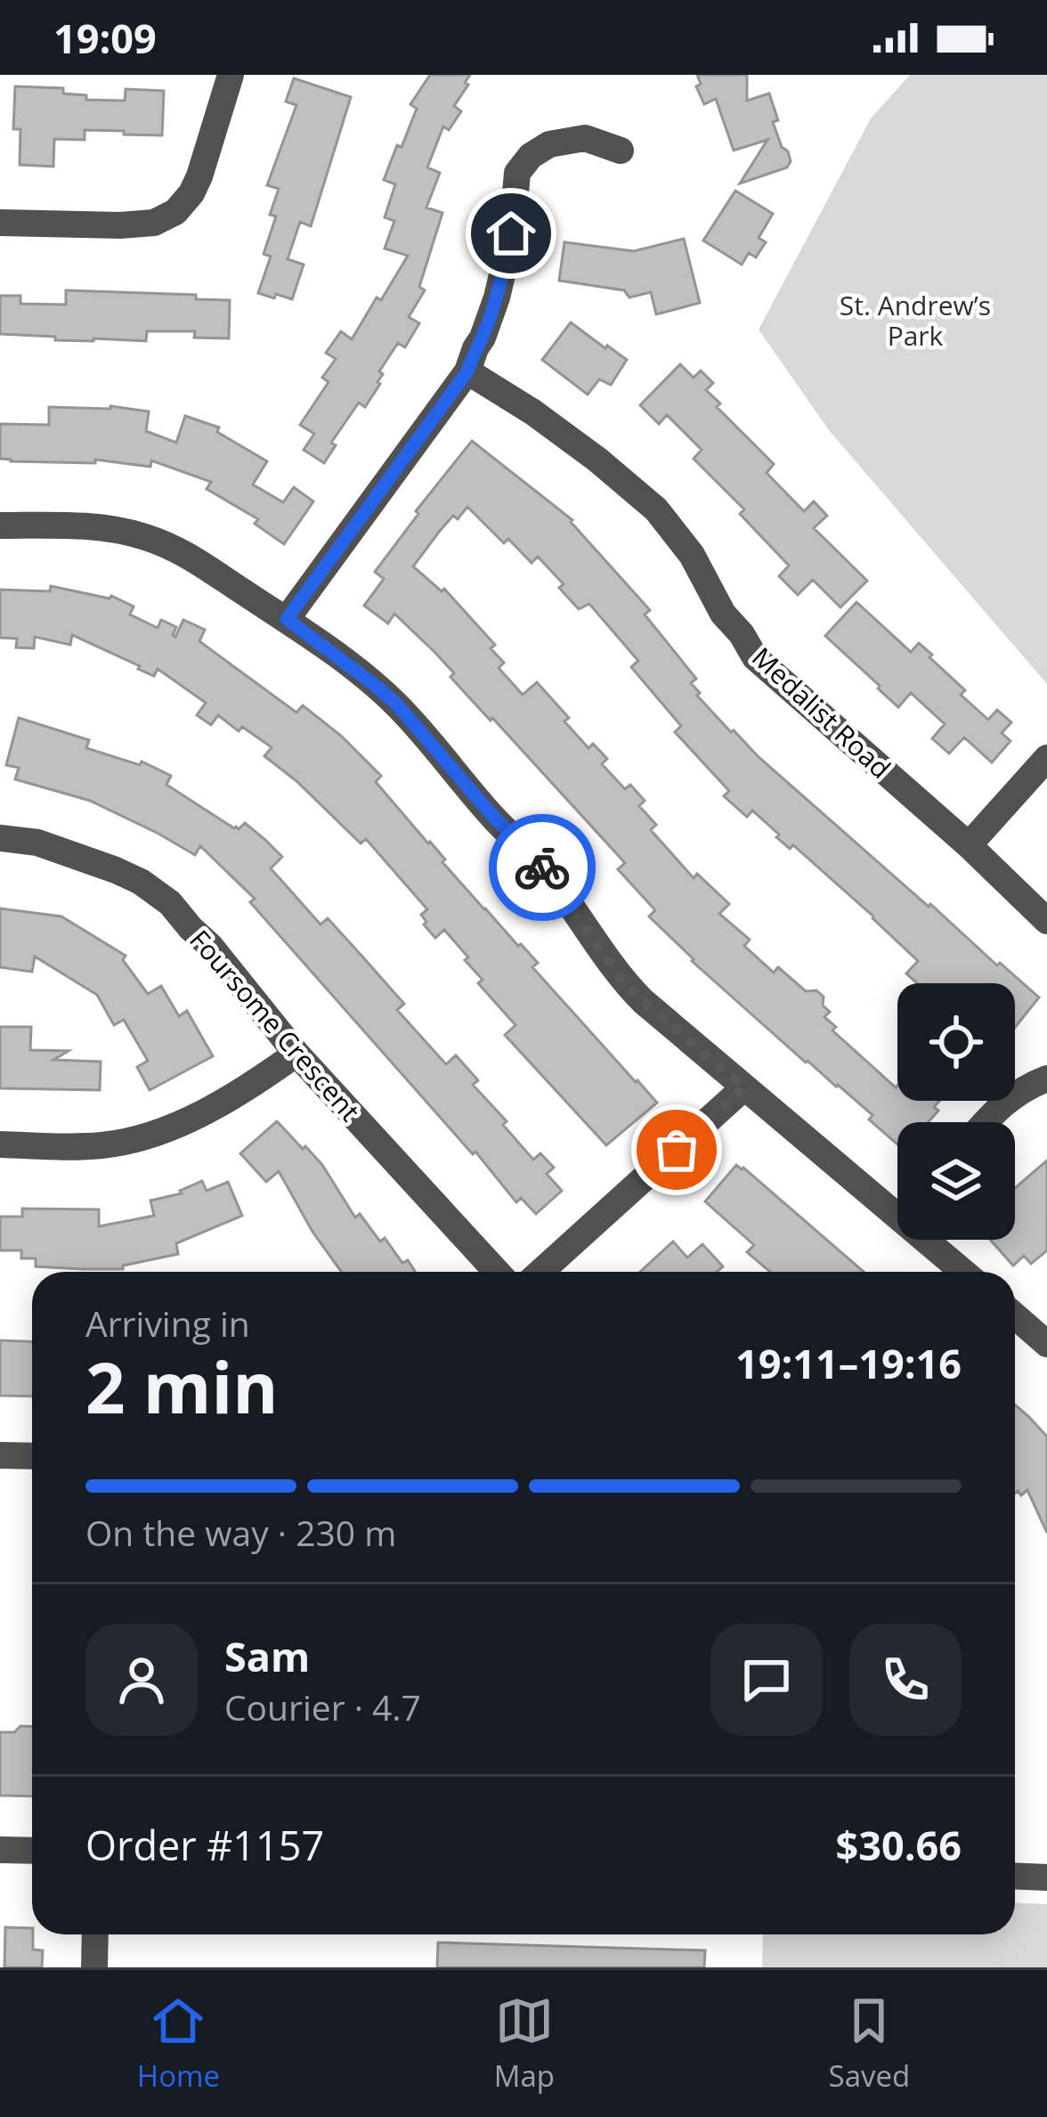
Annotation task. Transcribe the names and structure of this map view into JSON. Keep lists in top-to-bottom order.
{
  "streets": {
    "street": ["Medalist Road", "Foursome Crescent"]
  },
  "parks": ["St. Andrew’s Park"],
  "page": {
    "status": "19:09",
    "heading": ["2 min", "Arriving in", "19:11–19:16"],
    "panel": [
      "Sam",
      "Courier · 4.7",
      "Order #1157",
      "$30.66"
    ],
    "bar": "On the way · 230 m",
    "tabs": ["Home", "Map", "Saved"]
  }
}
